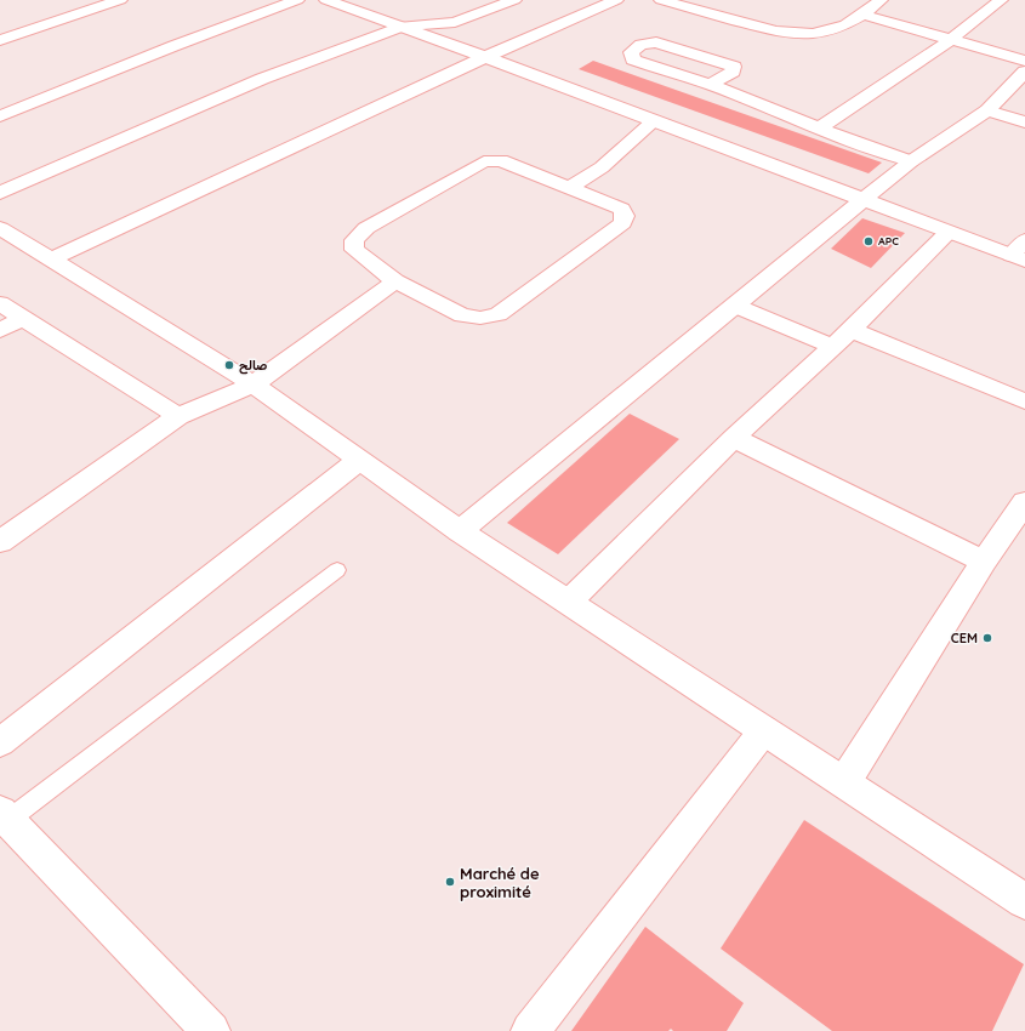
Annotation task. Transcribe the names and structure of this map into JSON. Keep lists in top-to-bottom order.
{
  "places": [
    "APC",
    "صالح",
    "CEM",
    "Marché de proximité"
  ]
}
